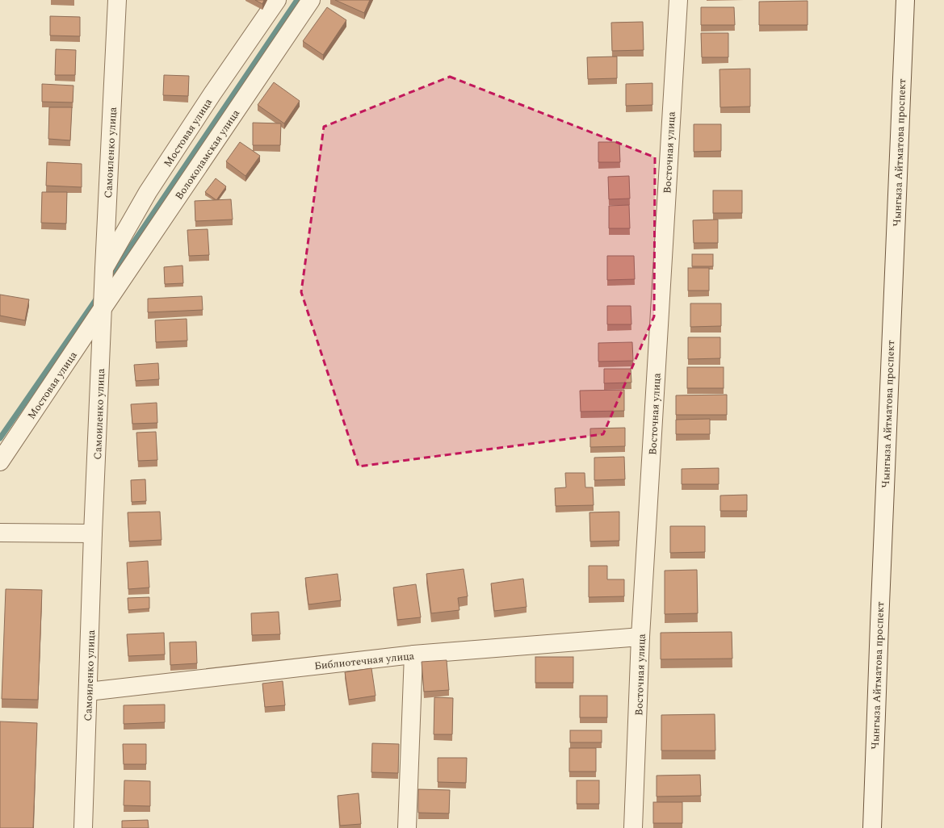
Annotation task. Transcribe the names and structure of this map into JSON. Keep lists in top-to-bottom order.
{
  "streets": {
    "street": [
      "Мостовая улица",
      "Самоиленко улица",
      "Восточная улица",
      "Чынгыза Айтматова проспект",
      "Волоколамская улица",
      "Библиотечная улица"
    ]
  },
  "crossings": [
    ["Мостовая улица", "Самоиленко улица"],
    ["Мостовая улица", "Волоколамская улица"],
    ["Самоиленко улица", "Волоколамская улица"],
    ["Самоиленко улица", "Библиотечная улица"],
    ["Восточная улица", "Библиотечная улица"]
  ]
}
